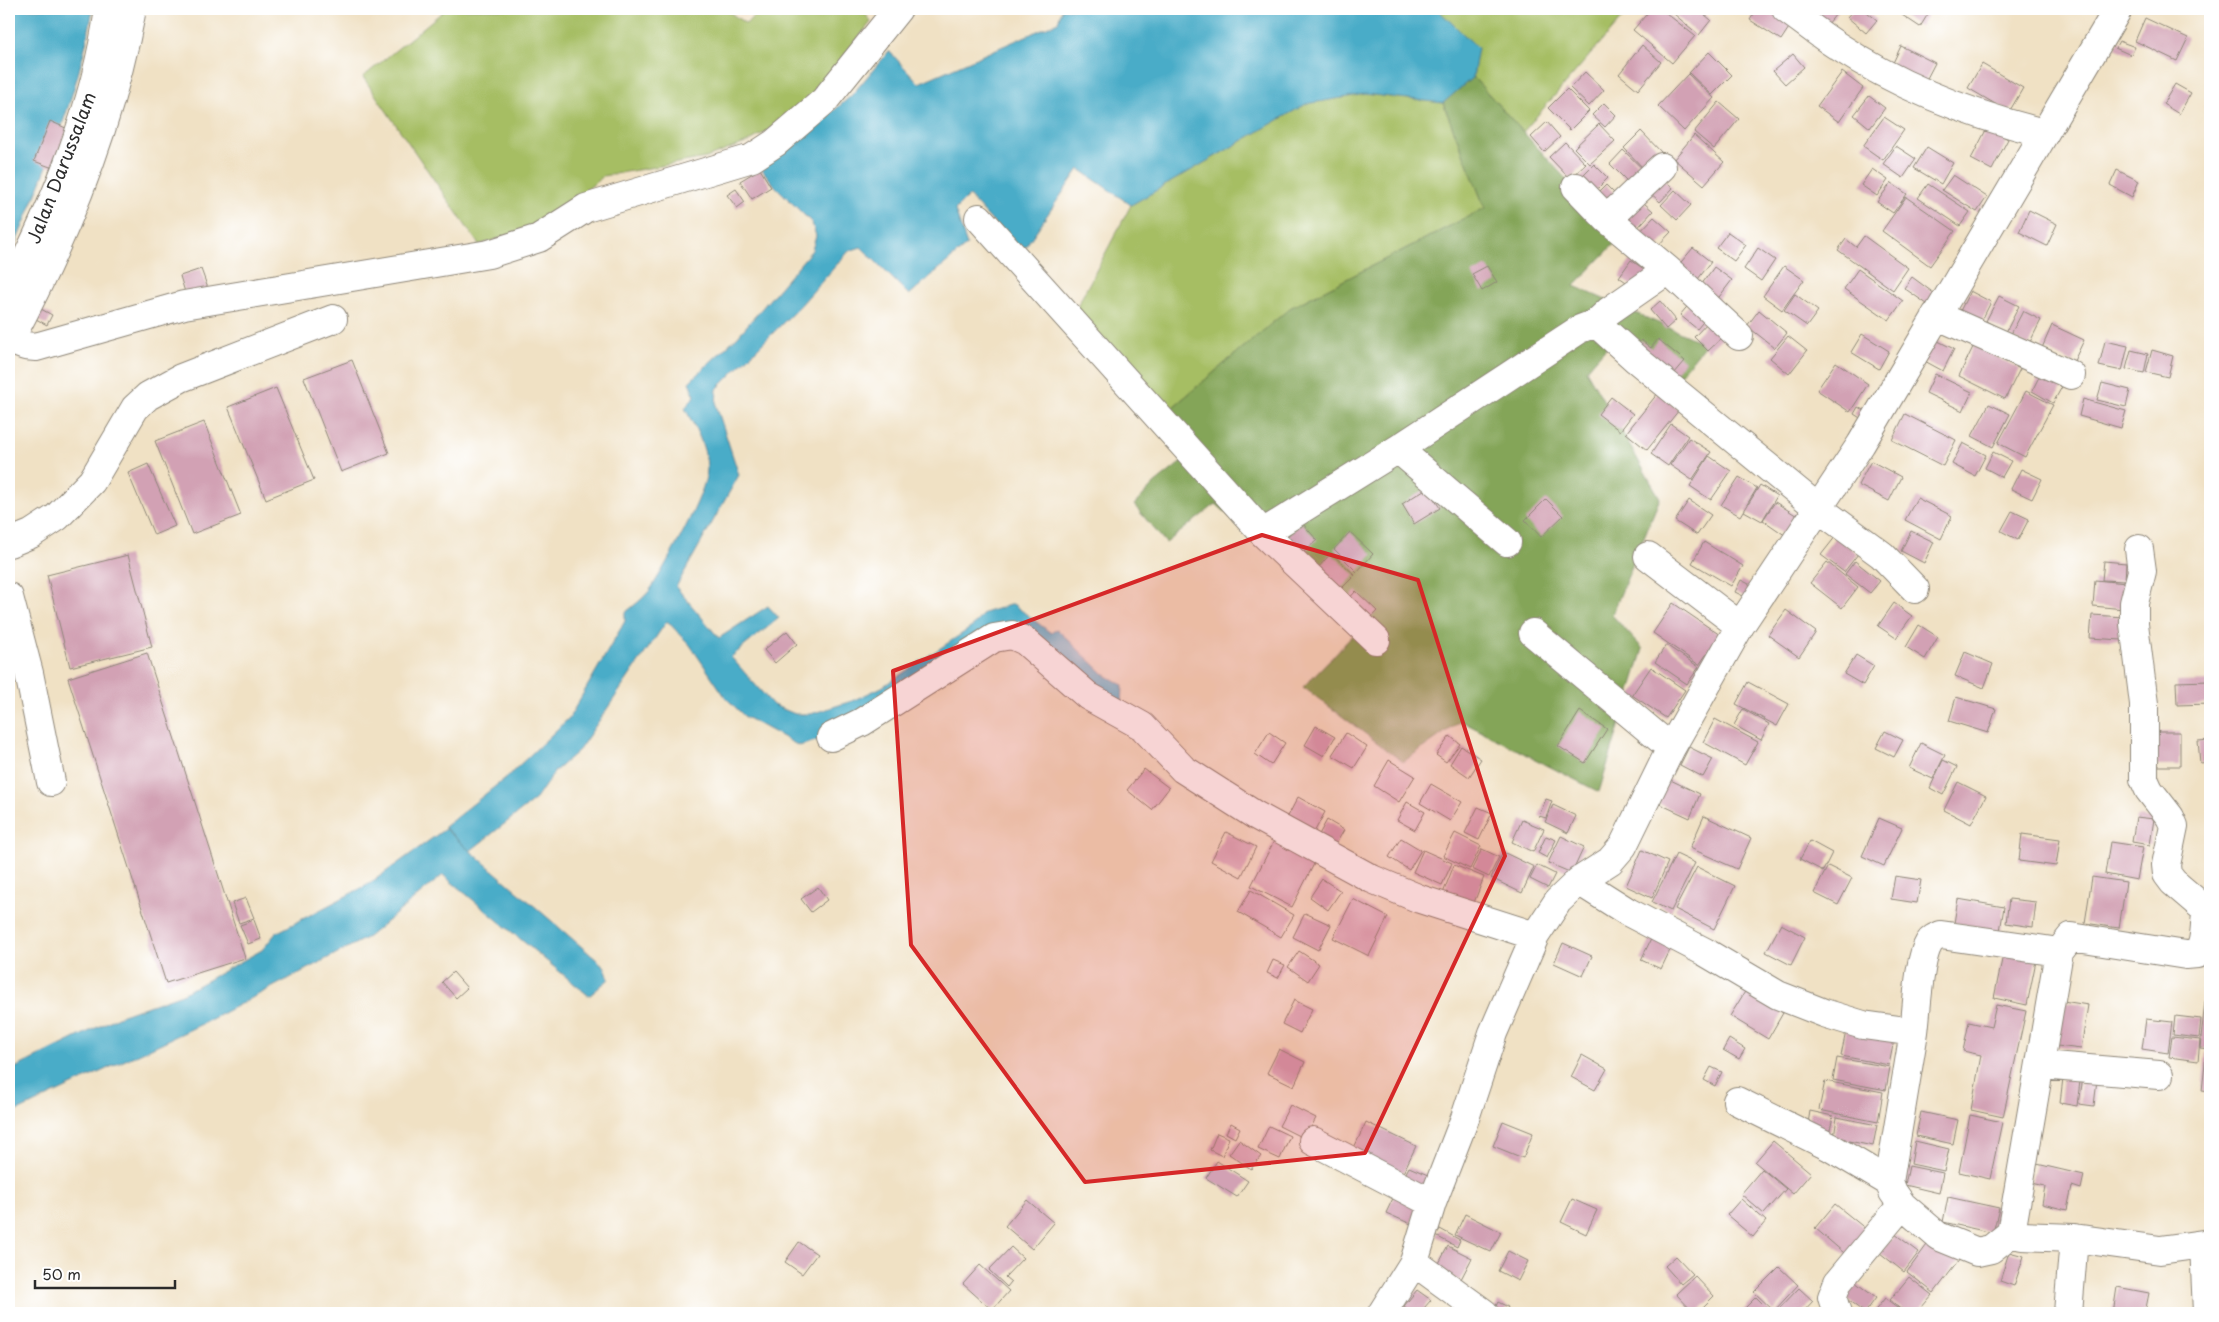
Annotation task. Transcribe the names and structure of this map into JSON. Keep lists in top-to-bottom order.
{
  "streets": {
    "street": ["Jalan Darussalam"]
  },
  "scale_bar": "50 m"
}
